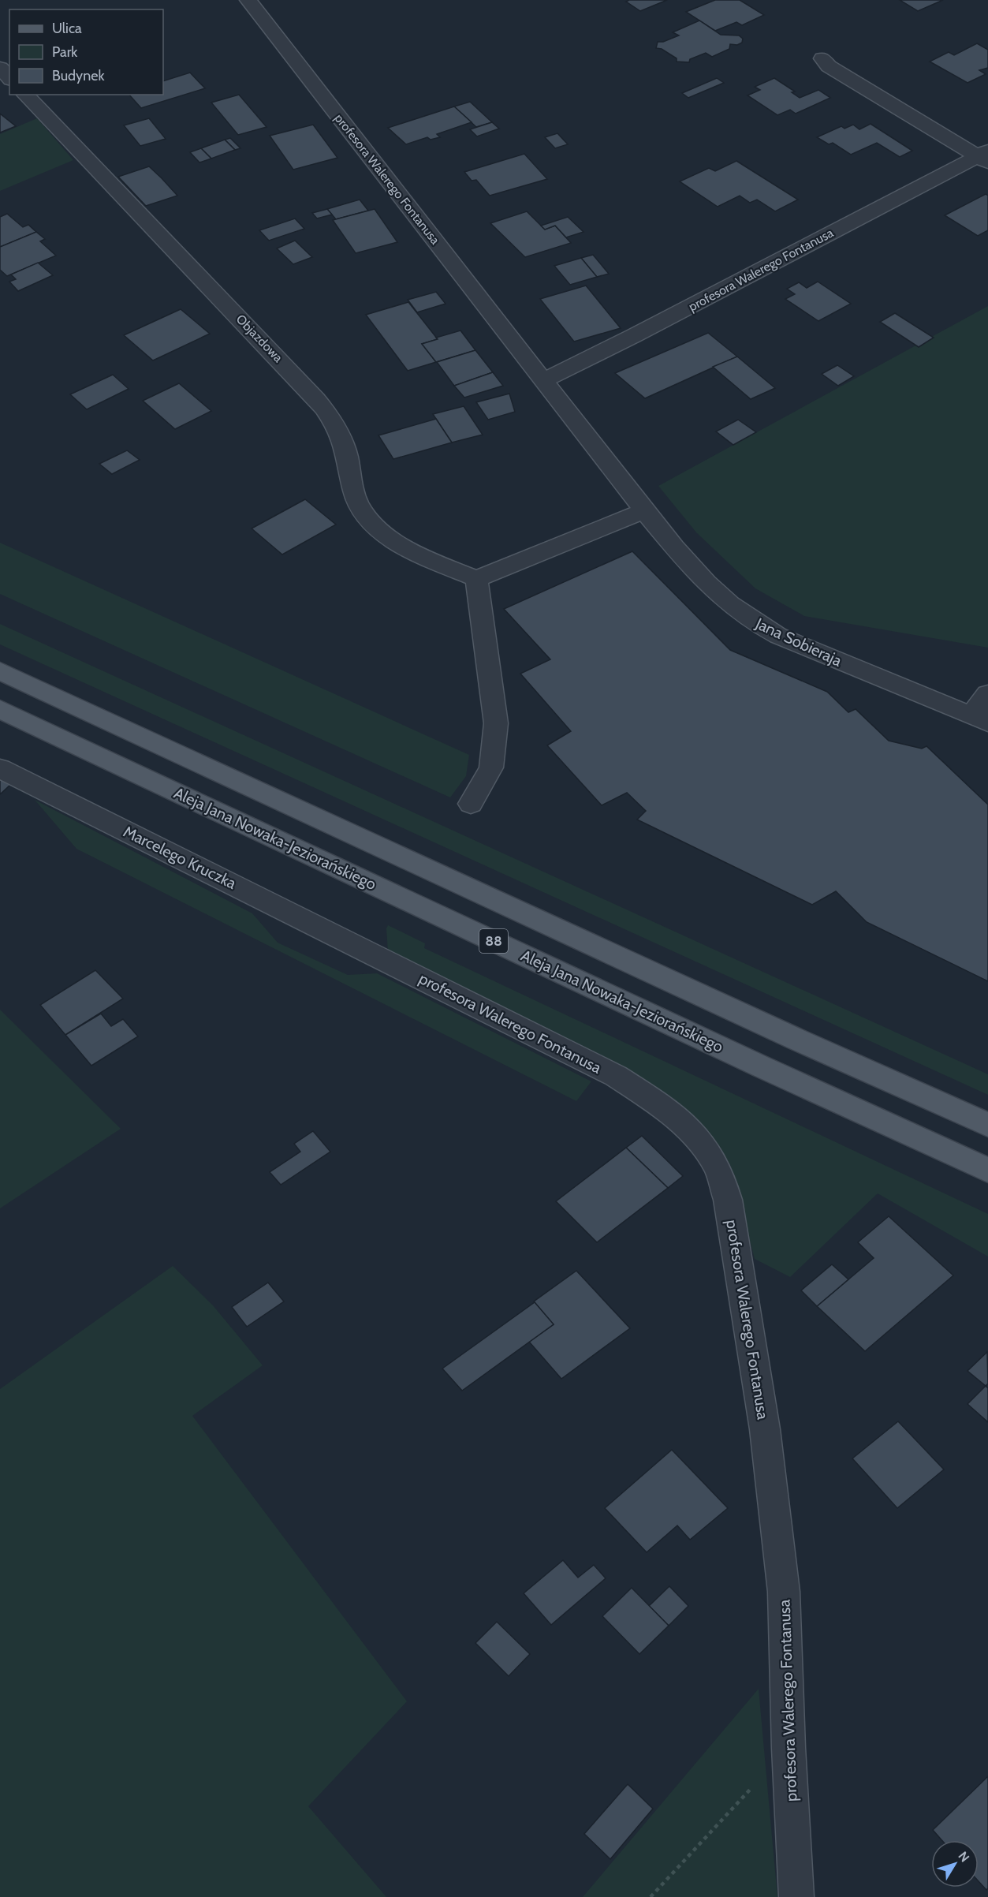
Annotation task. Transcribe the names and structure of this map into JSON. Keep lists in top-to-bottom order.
{
  "streets": {
    "main road": ["Aleja Jana Nowaka-Jeziorańskiego", "88"],
    "street": [
      "profesora Walerego Fontanusa",
      "Objazdowa",
      "Jana Sobieraja",
      "Marcelego Kruczka"
    ]
  },
  "crossings": [
    ["profesora Walerego Fontanusa", "Jana Sobieraja"],
    ["profesora Walerego Fontanusa", "Marcelego Kruczka"]
  ],
  "legend": ["Ulica", "Park", "Budynek"],
  "north": "top right"
}
